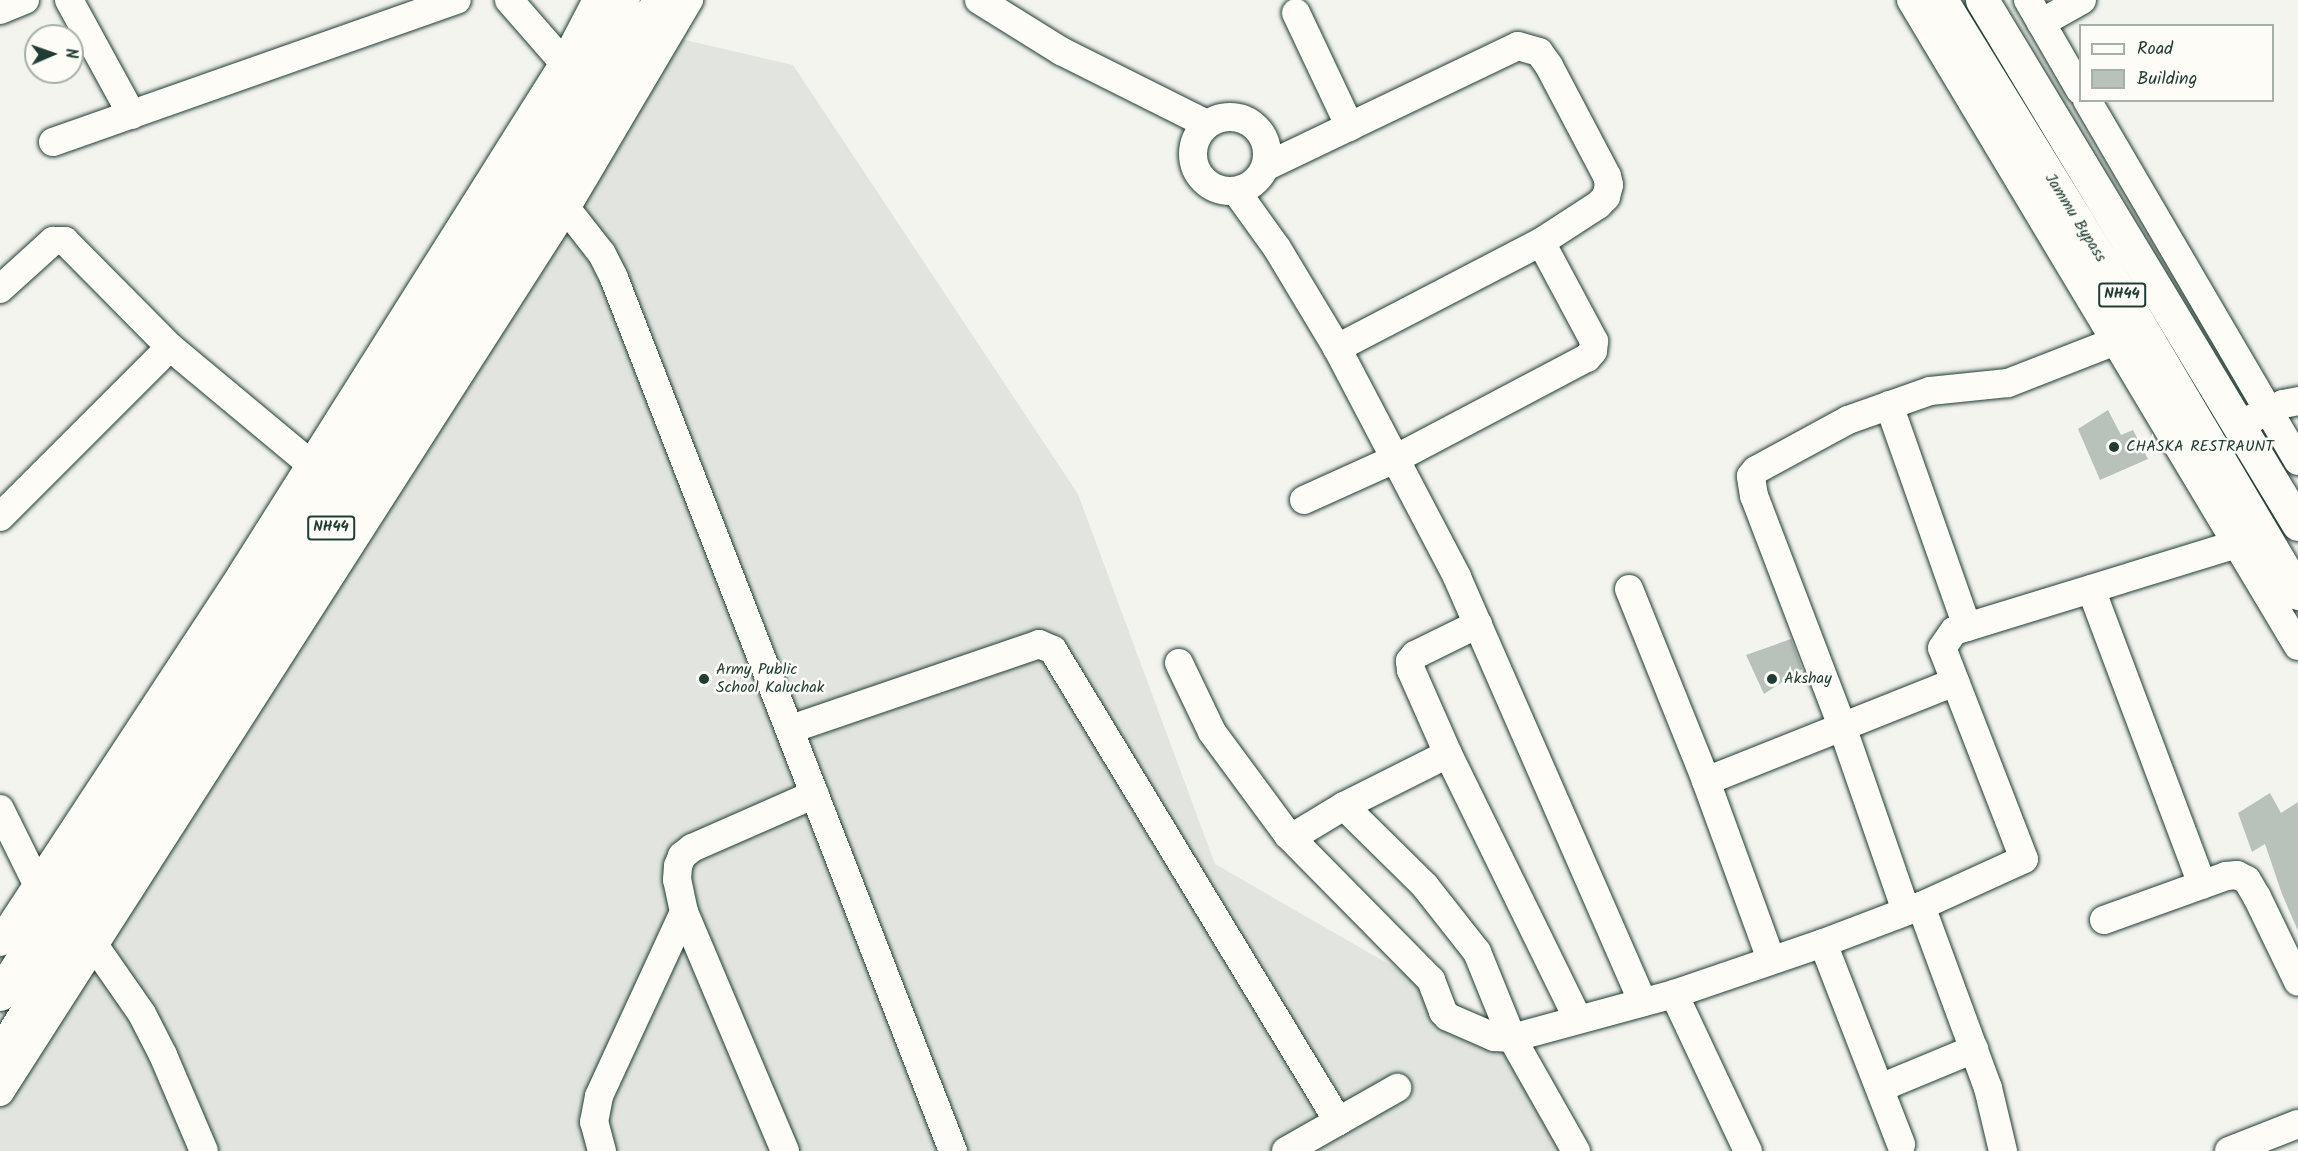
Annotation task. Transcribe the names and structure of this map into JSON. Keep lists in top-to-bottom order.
{
  "streets": {
    "highway": ["Jammu Bypass", "NH44"]
  },
  "places": ["CHASKA RESTRAUNT", "Army Public School Kaluchak", "Akshay"],
  "legend": ["Road", "Building"],
  "north": "right"
}
